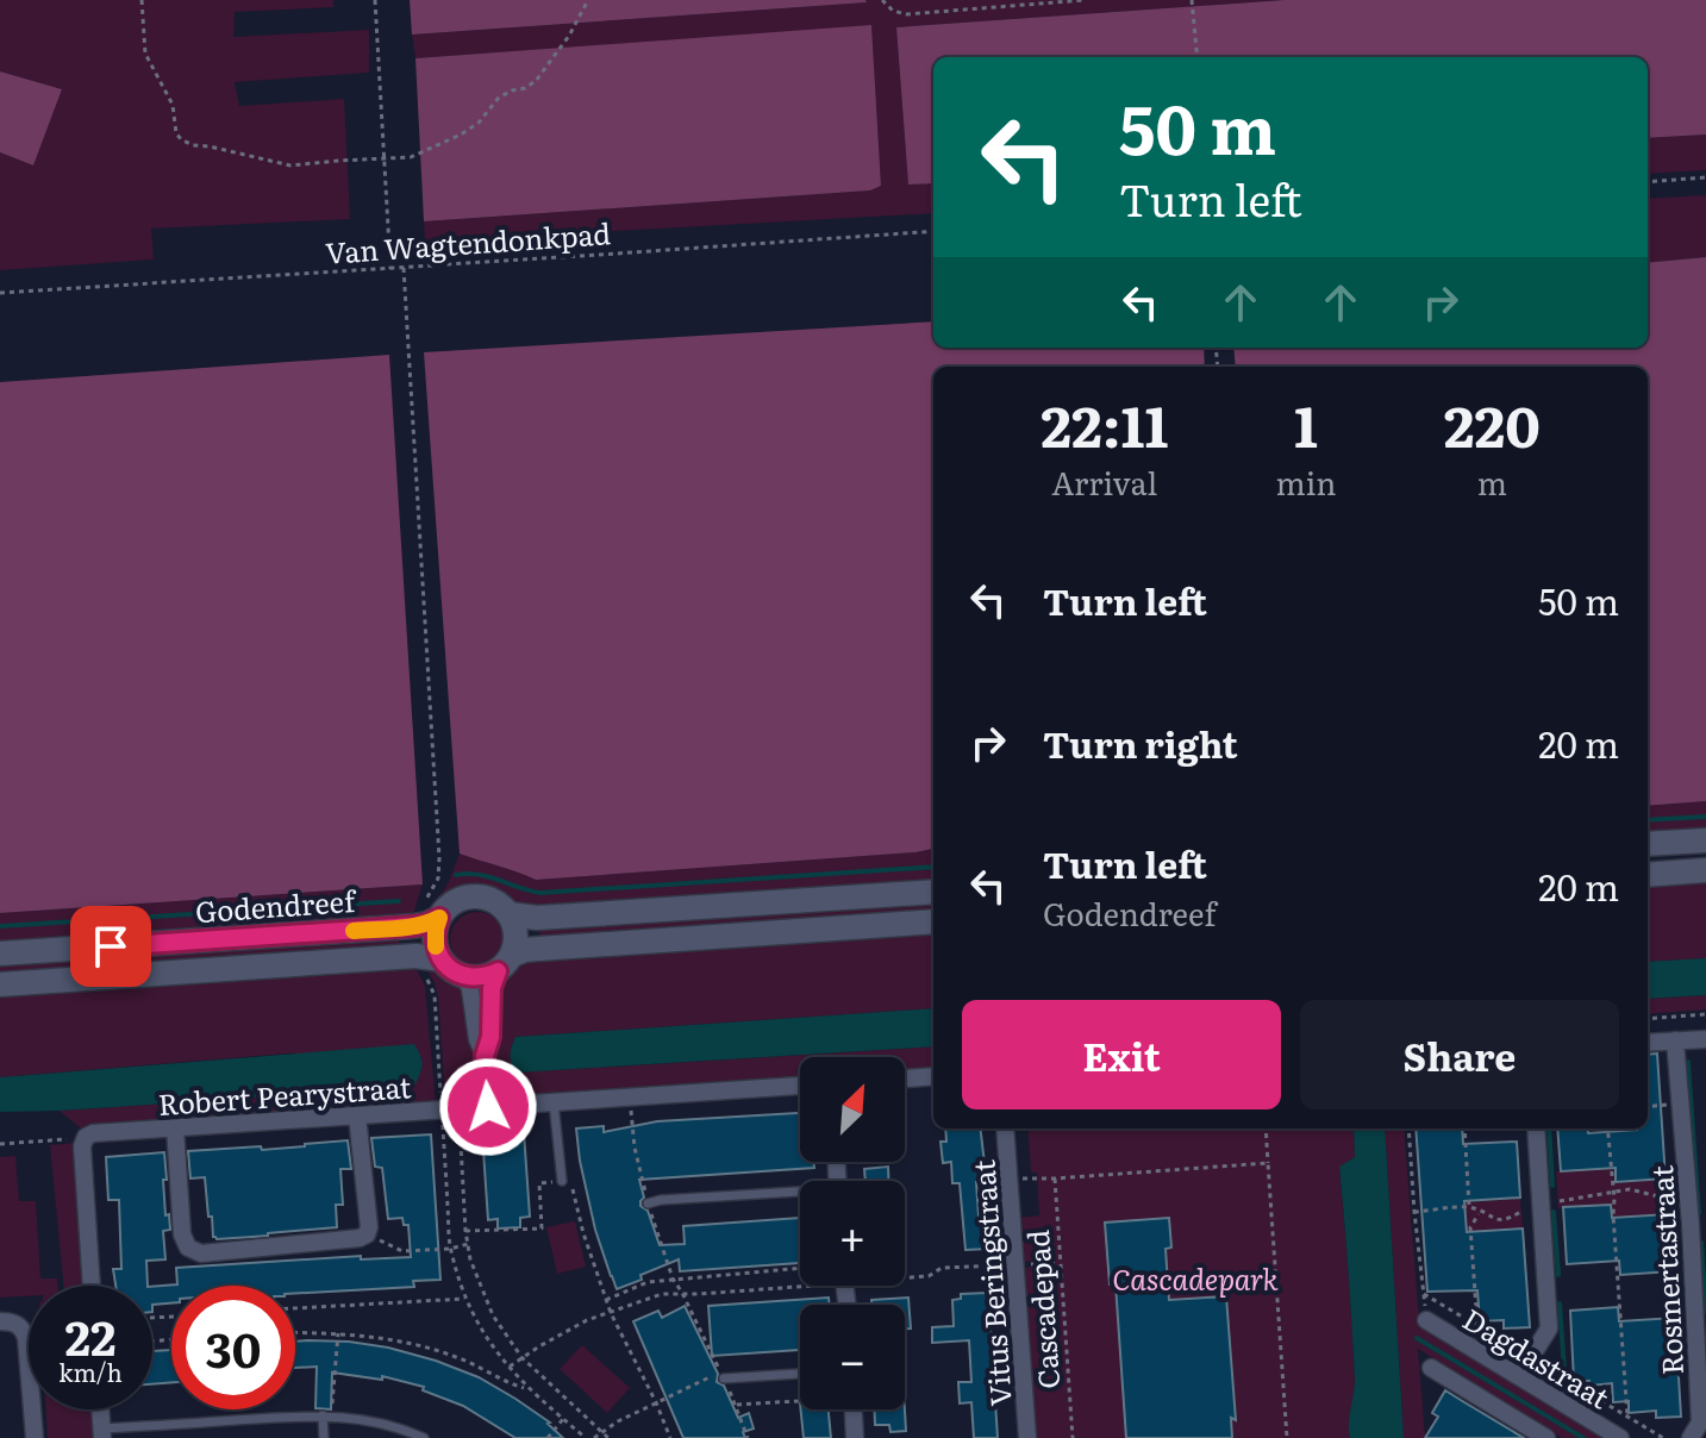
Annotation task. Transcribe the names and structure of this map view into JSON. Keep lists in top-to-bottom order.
{
  "streets": {
    "main road": ["Godendreef"],
    "street": [
      "Robert Pearystraat",
      "Rosmertastraat",
      "Vitus Beringstraat",
      "Dagdastraat"
    ],
    "path": ["Van Wagtendonkpad", "Cascadepad"]
  },
  "parks": ["Cascadepark"],
  "north": "top right",
  "page": {
    "turn": ["50 m", "Turn left"],
    "eta": [
      "22:11",
      "Arrival",
      "1",
      "min",
      "220",
      "m"
    ],
    "list": [
      {
        "name": "Turn left",
        "value": "50 m"
      },
      {
        "name": "Turn right",
        "value": "20 m"
      },
      {
        "name": "Turn left",
        "note": "Godendreef",
        "value": "20 m"
      }
    ],
    "buttons": ["Exit", "Share"],
    "map_buttons": ["+", "−"],
    "speed": "22 km/h",
    "limit": "30"
  }
}
